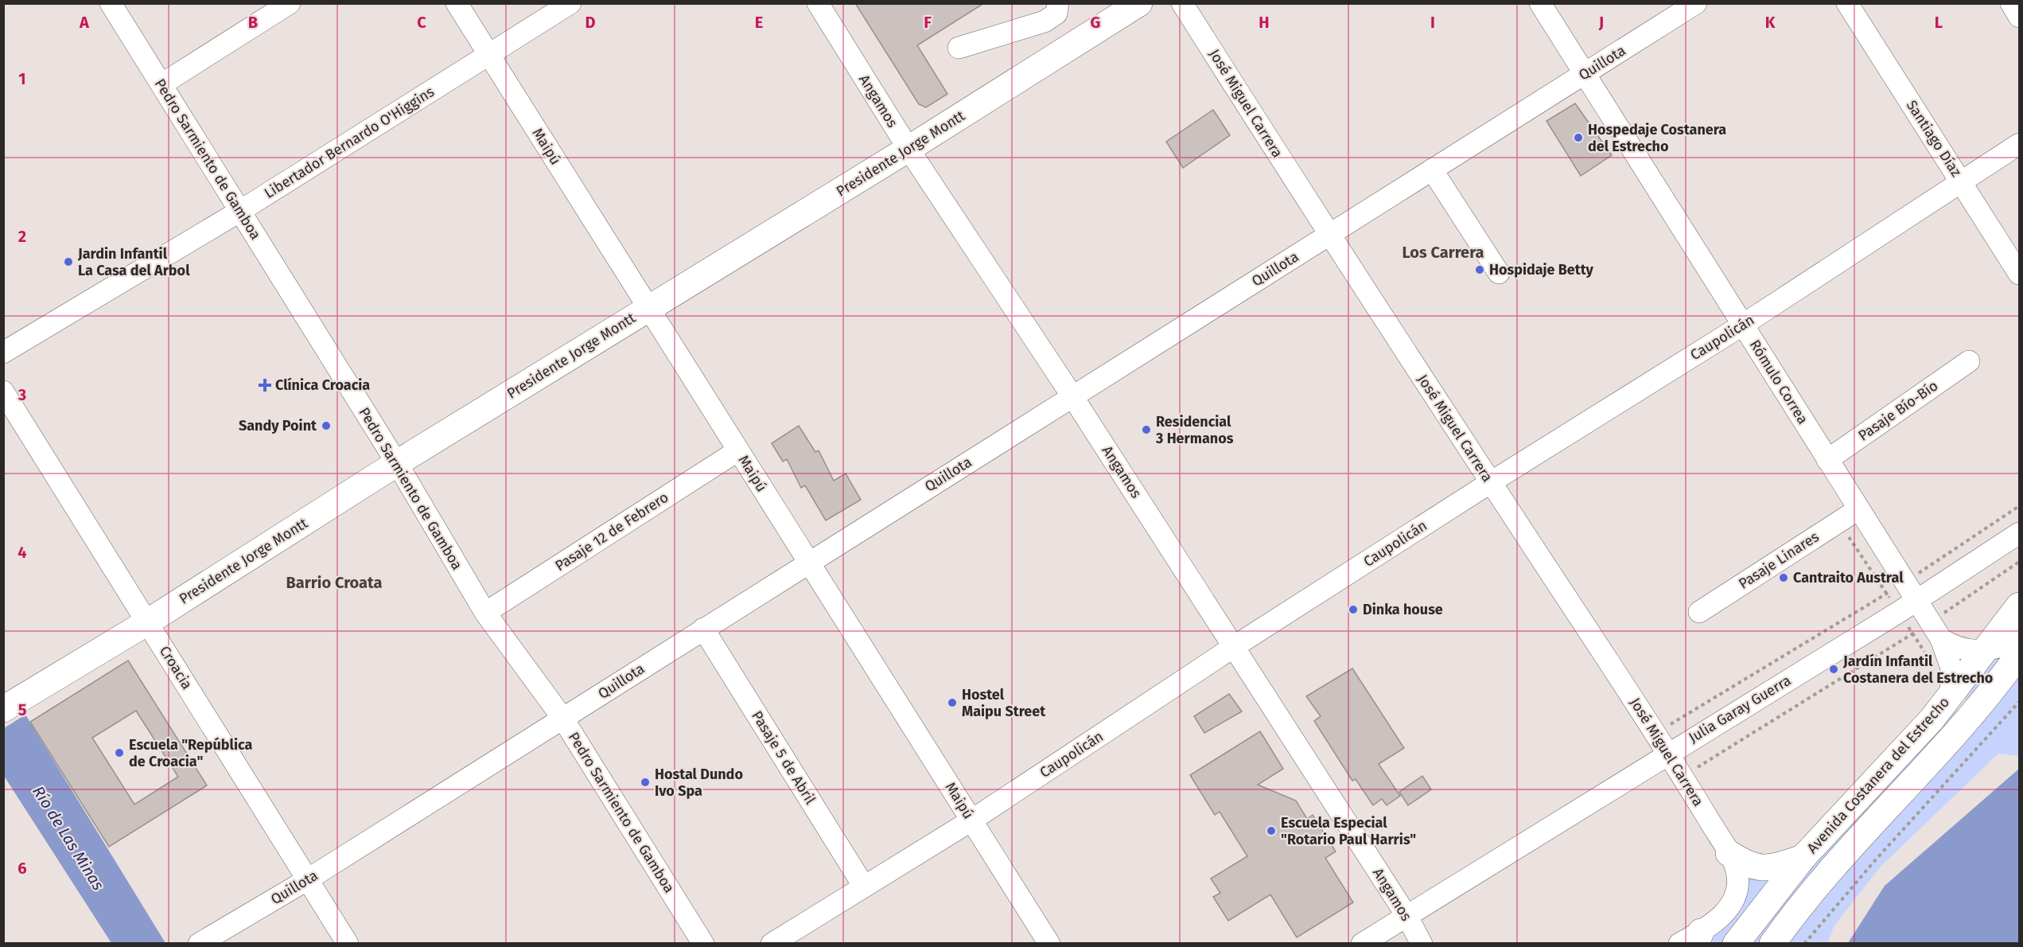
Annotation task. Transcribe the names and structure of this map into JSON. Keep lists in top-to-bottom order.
{
  "streets": {
    "main road": ["Presidente Jorge Montt", "Avenida Costanera del Estrecho"],
    "street": [
      "Quillota",
      "Angamos",
      "José Miguel Carrera",
      "Santiago Díaz",
      "Libertador Bernardo O'Higgins",
      "Maipú",
      "Pedro Sarmiento de Gamboa",
      "Caupolicán",
      "Rómulo Correa",
      "Pasaje Bío-Bío",
      "Pasaje 12 de Febrero",
      "Pasaje Linares",
      "Croacia",
      "Julia Garay Guerra",
      "Pasaje 5 de Abril"
    ]
  },
  "crossings": [
    ["Quillota", "Angamos"],
    ["Quillota", "José Miguel Carrera"],
    ["Quillota", "Maipú"],
    ["Quillota", "Pedro Sarmiento de Gamboa"],
    ["Quillota", "Rómulo Correa"],
    ["Quillota", "Croacia"],
    ["Quillota", "Pasaje 5 de Abril"],
    ["Angamos", "Presidente Jorge Montt"],
    ["Angamos", "Caupolicán"],
    ["Angamos", "Julia Garay Guerra"],
    ["José Miguel Carrera", "Caupolicán"],
    ["José Miguel Carrera", "Julia Garay Guerra"],
    ["Santiago Díaz", "Caupolicán"],
    ["Libertador Bernardo O'Higgins", "Maipú"],
    ["Libertador Bernardo O'Higgins", "Pedro Sarmiento de Gamboa"],
    ["Maipú", "Presidente Jorge Montt"],
    ["Maipú", "Caupolicán"],
    ["Maipú", "Pasaje 12 de Febrero"],
    ["Presidente Jorge Montt", "Pedro Sarmiento de Gamboa"],
    ["Presidente Jorge Montt", "Croacia"],
    ["Pedro Sarmiento de Gamboa", "Pasaje 12 de Febrero"],
    ["Caupolicán", "Rómulo Correa"],
    ["Caupolicán", "Pasaje 5 de Abril"],
    ["Rómulo Correa", "Pasaje Bío-Bío"],
    ["Rómulo Correa", "Pasaje Linares"],
    ["Rómulo Correa", "Julia Garay Guerra"],
    ["Rómulo Correa", "Avenida Costanera del Estrecho"]
  ],
  "districts": ["Los Carrera", "Barrio Croata"],
  "water": ["Río de Las Minas"],
  "places": {
    "other": [
      "Hospedaje Costanera del Estrecho",
      "Jardin Infantil La Casa del Arbol",
      "Hospidaje Betty",
      "Sandy Point",
      "Residencial 3 Hermanos",
      "Cantraito Austral",
      "Dinka house",
      "Jardín Infantil Costanera del Estrecho",
      "Hostel Maipu Street",
      "Escuela \"República de Croacia\"",
      "Hostal Dundo Ivo Spa",
      "Escuela Especial \"Rotario Paul Harris\""
    ],
    "health": ["Clínica Croacia"]
  },
  "grid": {
    "columns": [
      "A",
      "B",
      "C",
      "D",
      "E",
      "F",
      "G",
      "H",
      "I",
      "J",
      "K",
      "L"
    ],
    "rows": [
      "1",
      "2",
      "3",
      "4",
      "5",
      "6"
    ]
  }
}
